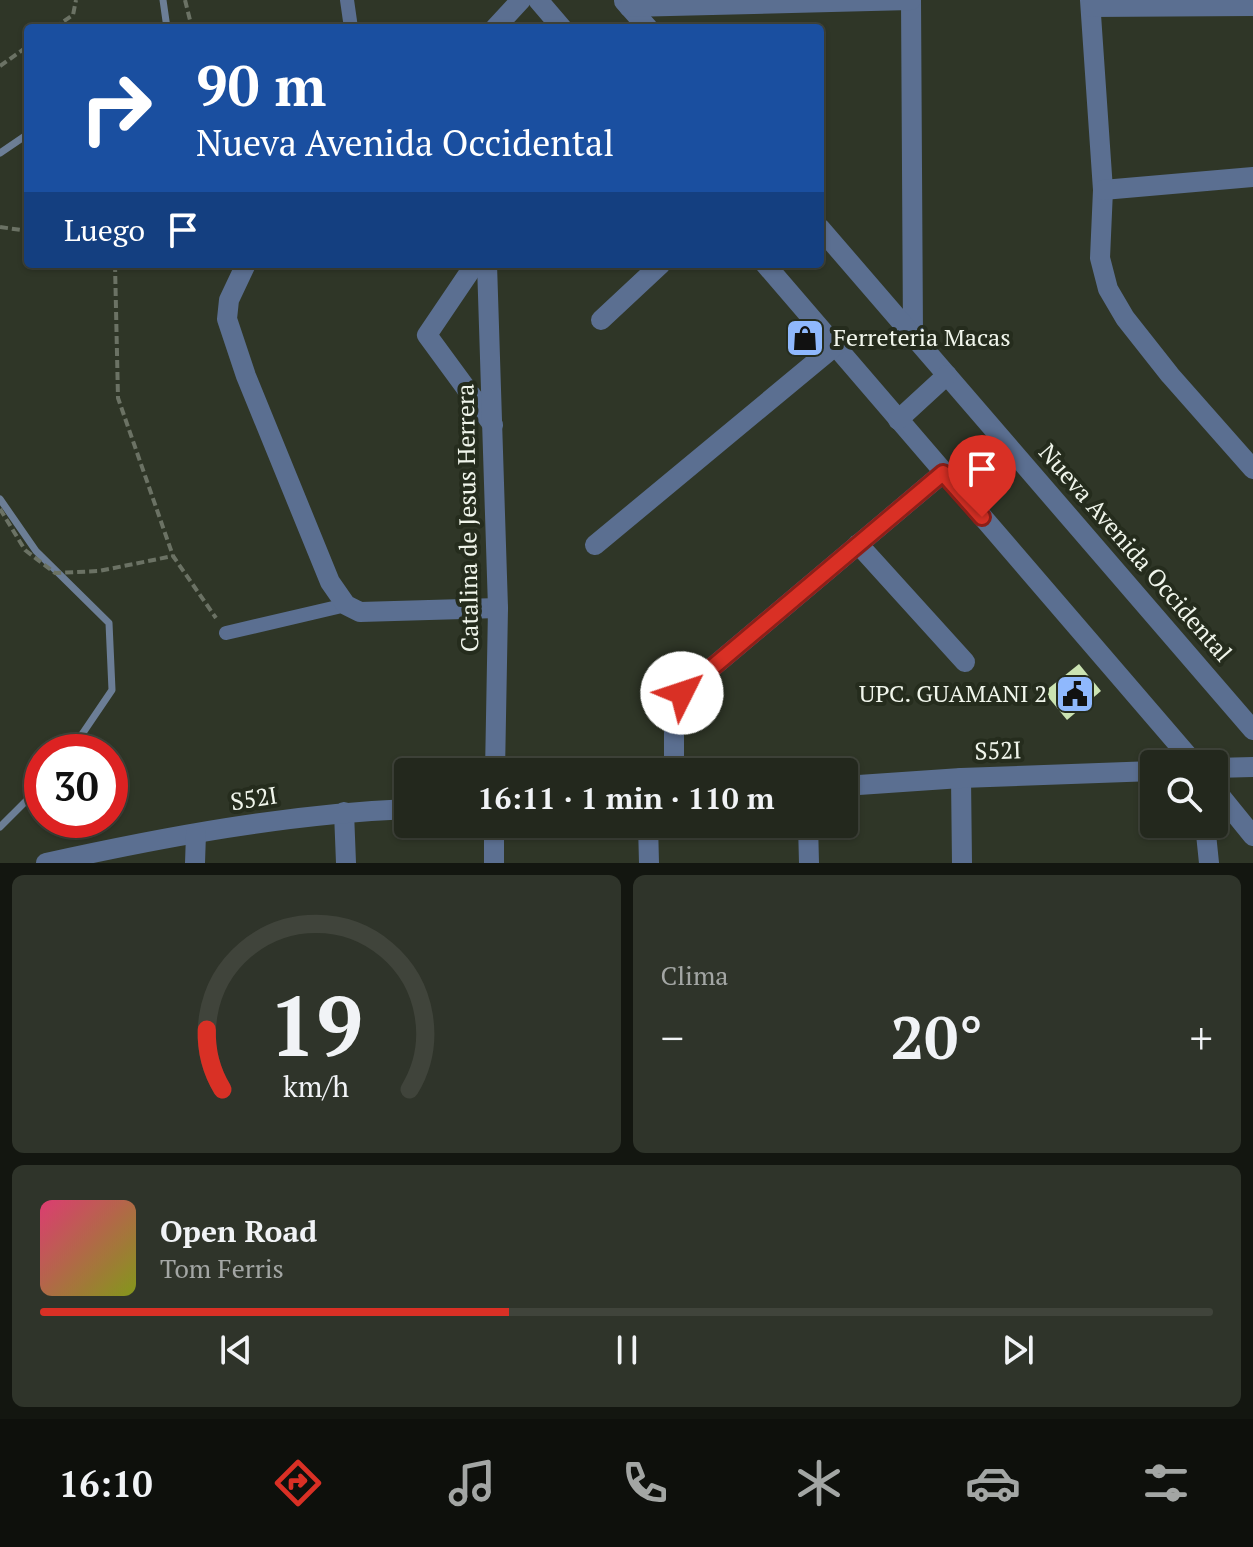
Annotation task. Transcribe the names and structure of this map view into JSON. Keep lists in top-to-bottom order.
{
  "streets": {
    "street": ["Catalina de Jesus Herrera", "Nueva Avenida Occidental", "S52I"]
  },
  "places": {
    "shop": ["Ferreteria Macas"],
    "public building": ["UPC. GUAMANI 2"]
  },
  "page": {
    "turn": ["90 m", "Nueva Avenida Occidental"],
    "then": "Luego",
    "limit": "30",
    "trip": "16:11 · 1 min · 110 m",
    "tile": "Clima",
    "heat": ["−", "20°", "+"],
    "song": ["Open Road", "Tom Ferris"],
    "tabs": "16:10",
    "gauge": ["19", "km/h"]
  }
}
